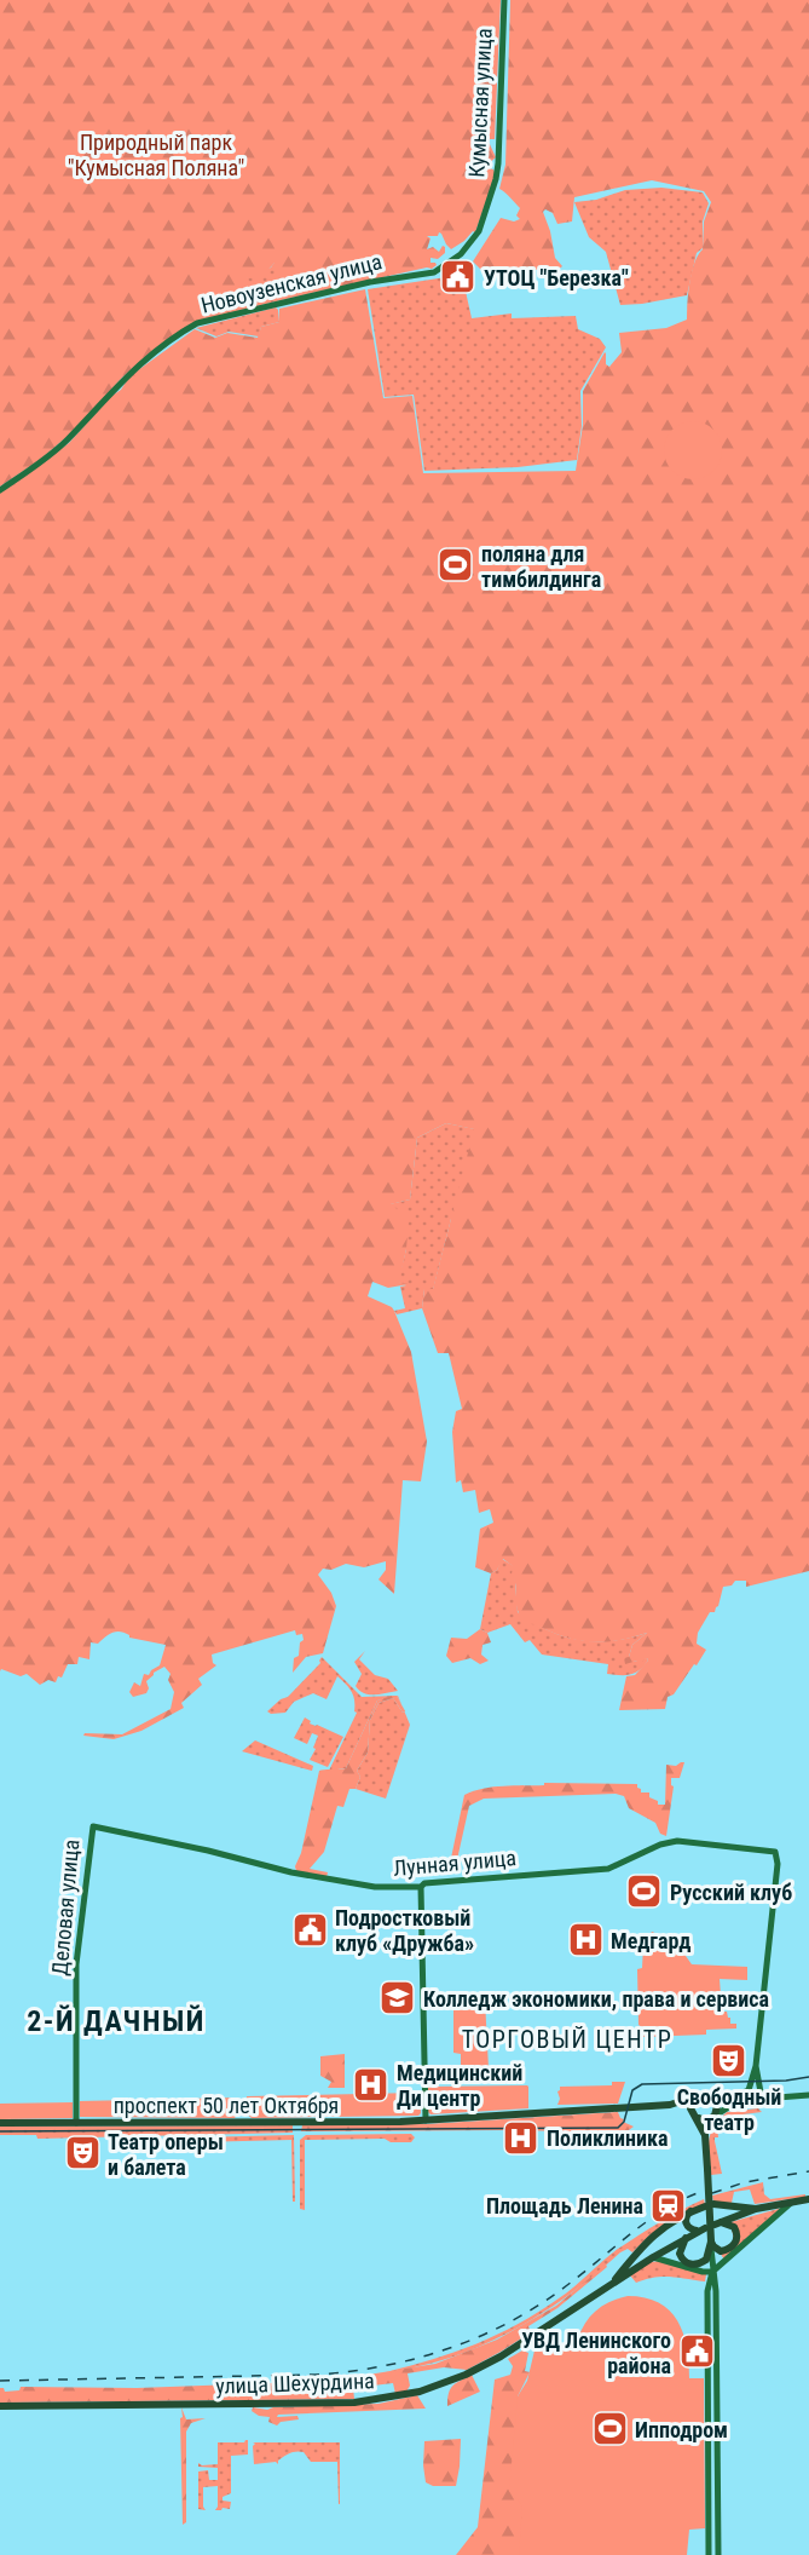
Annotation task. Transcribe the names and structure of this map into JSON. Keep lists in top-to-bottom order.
{
  "streets": {
    "main road": ["проспект 50 лет Октября", "улица Шехурдина"],
    "street": [
      "Кумысная улица",
      "Новоузенская улица",
      "Лунная улица",
      "Деловая улица"
    ]
  },
  "crossings": [
    ["Кумысная улица", "Новоузенская улица"],
    ["Лунная улица", "Деловая улица"],
    ["Деловая улица", "проспект 50 лет Октября"]
  ],
  "districts": ["2-Й ДАЧНЫЙ", "ТОРГОВЫЙ ЦЕНТР"],
  "parks": ["Природный парк \"Кумысная Поляна\""],
  "places": {
    "public building": ["УТОЦ \"Березка\"", "Подростковый клуб «Дружба»", "УВД Ленинского района"],
    "sports": ["поляна для тимбилдинга", "Русский клуб", "Ипподром"],
    "hospital": ["Медгард", "Медицинский Ди центр", "Поликлиника"],
    "school or university": ["Колледж экономики, права и сервиса"],
    "theatre": ["Свободный театр", "Театр оперы и балета"],
    "station": ["Площадь Ленина"]
  }
}
